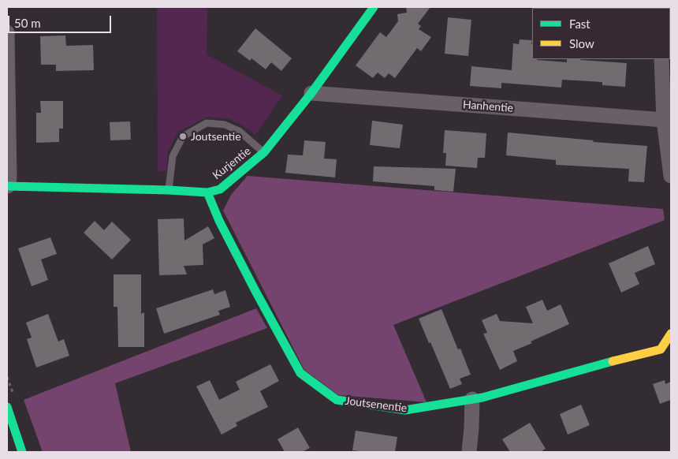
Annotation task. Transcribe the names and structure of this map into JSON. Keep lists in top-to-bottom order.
{
  "streets": {
    "street": ["Hanhentie", "Kurjentie", "Joutsenentie"]
  },
  "crossings": [
    ["Hanhentie", "Kurjentie"],
    ["Kurjentie", "Joutsenentie"]
  ],
  "places": ["Joutsentie"],
  "legend": ["Fast", "Slow"],
  "scale_bar": "50 m"
}
